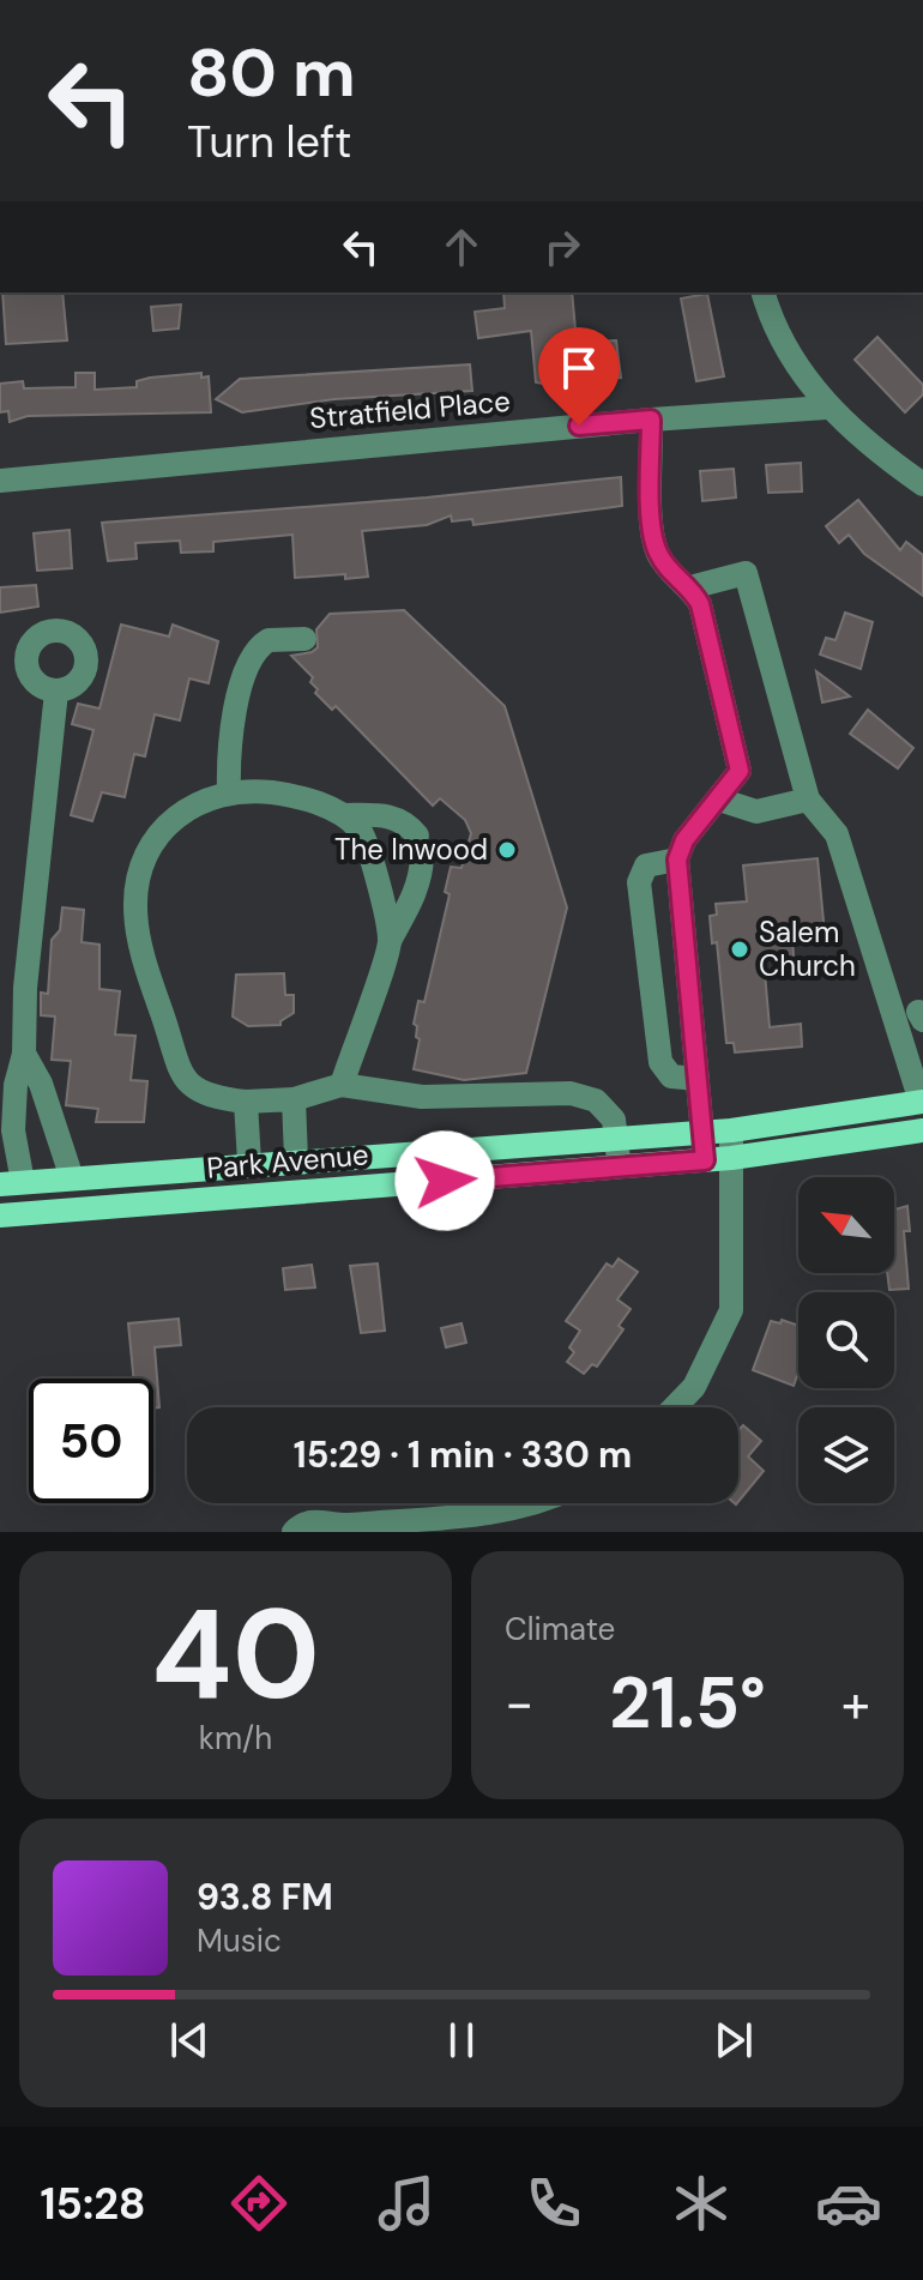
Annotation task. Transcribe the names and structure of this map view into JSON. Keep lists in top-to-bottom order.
{
  "streets": {
    "main road": ["Park Avenue"],
    "street": ["Stratfield Place"]
  },
  "places": ["The Inwood", "Salem Church"],
  "north": "top left",
  "page": {
    "turn": ["80 m", "Turn left"],
    "limit": "50",
    "trip": "15:29 · 1 min · 330 m",
    "tile": [
      ["40", "km/h"],
      "Climate"
    ],
    "heat": ["−", "21.5°", "+"],
    "song": ["93.8 FM", "Music"],
    "tabs": "15:28"
  }
}
